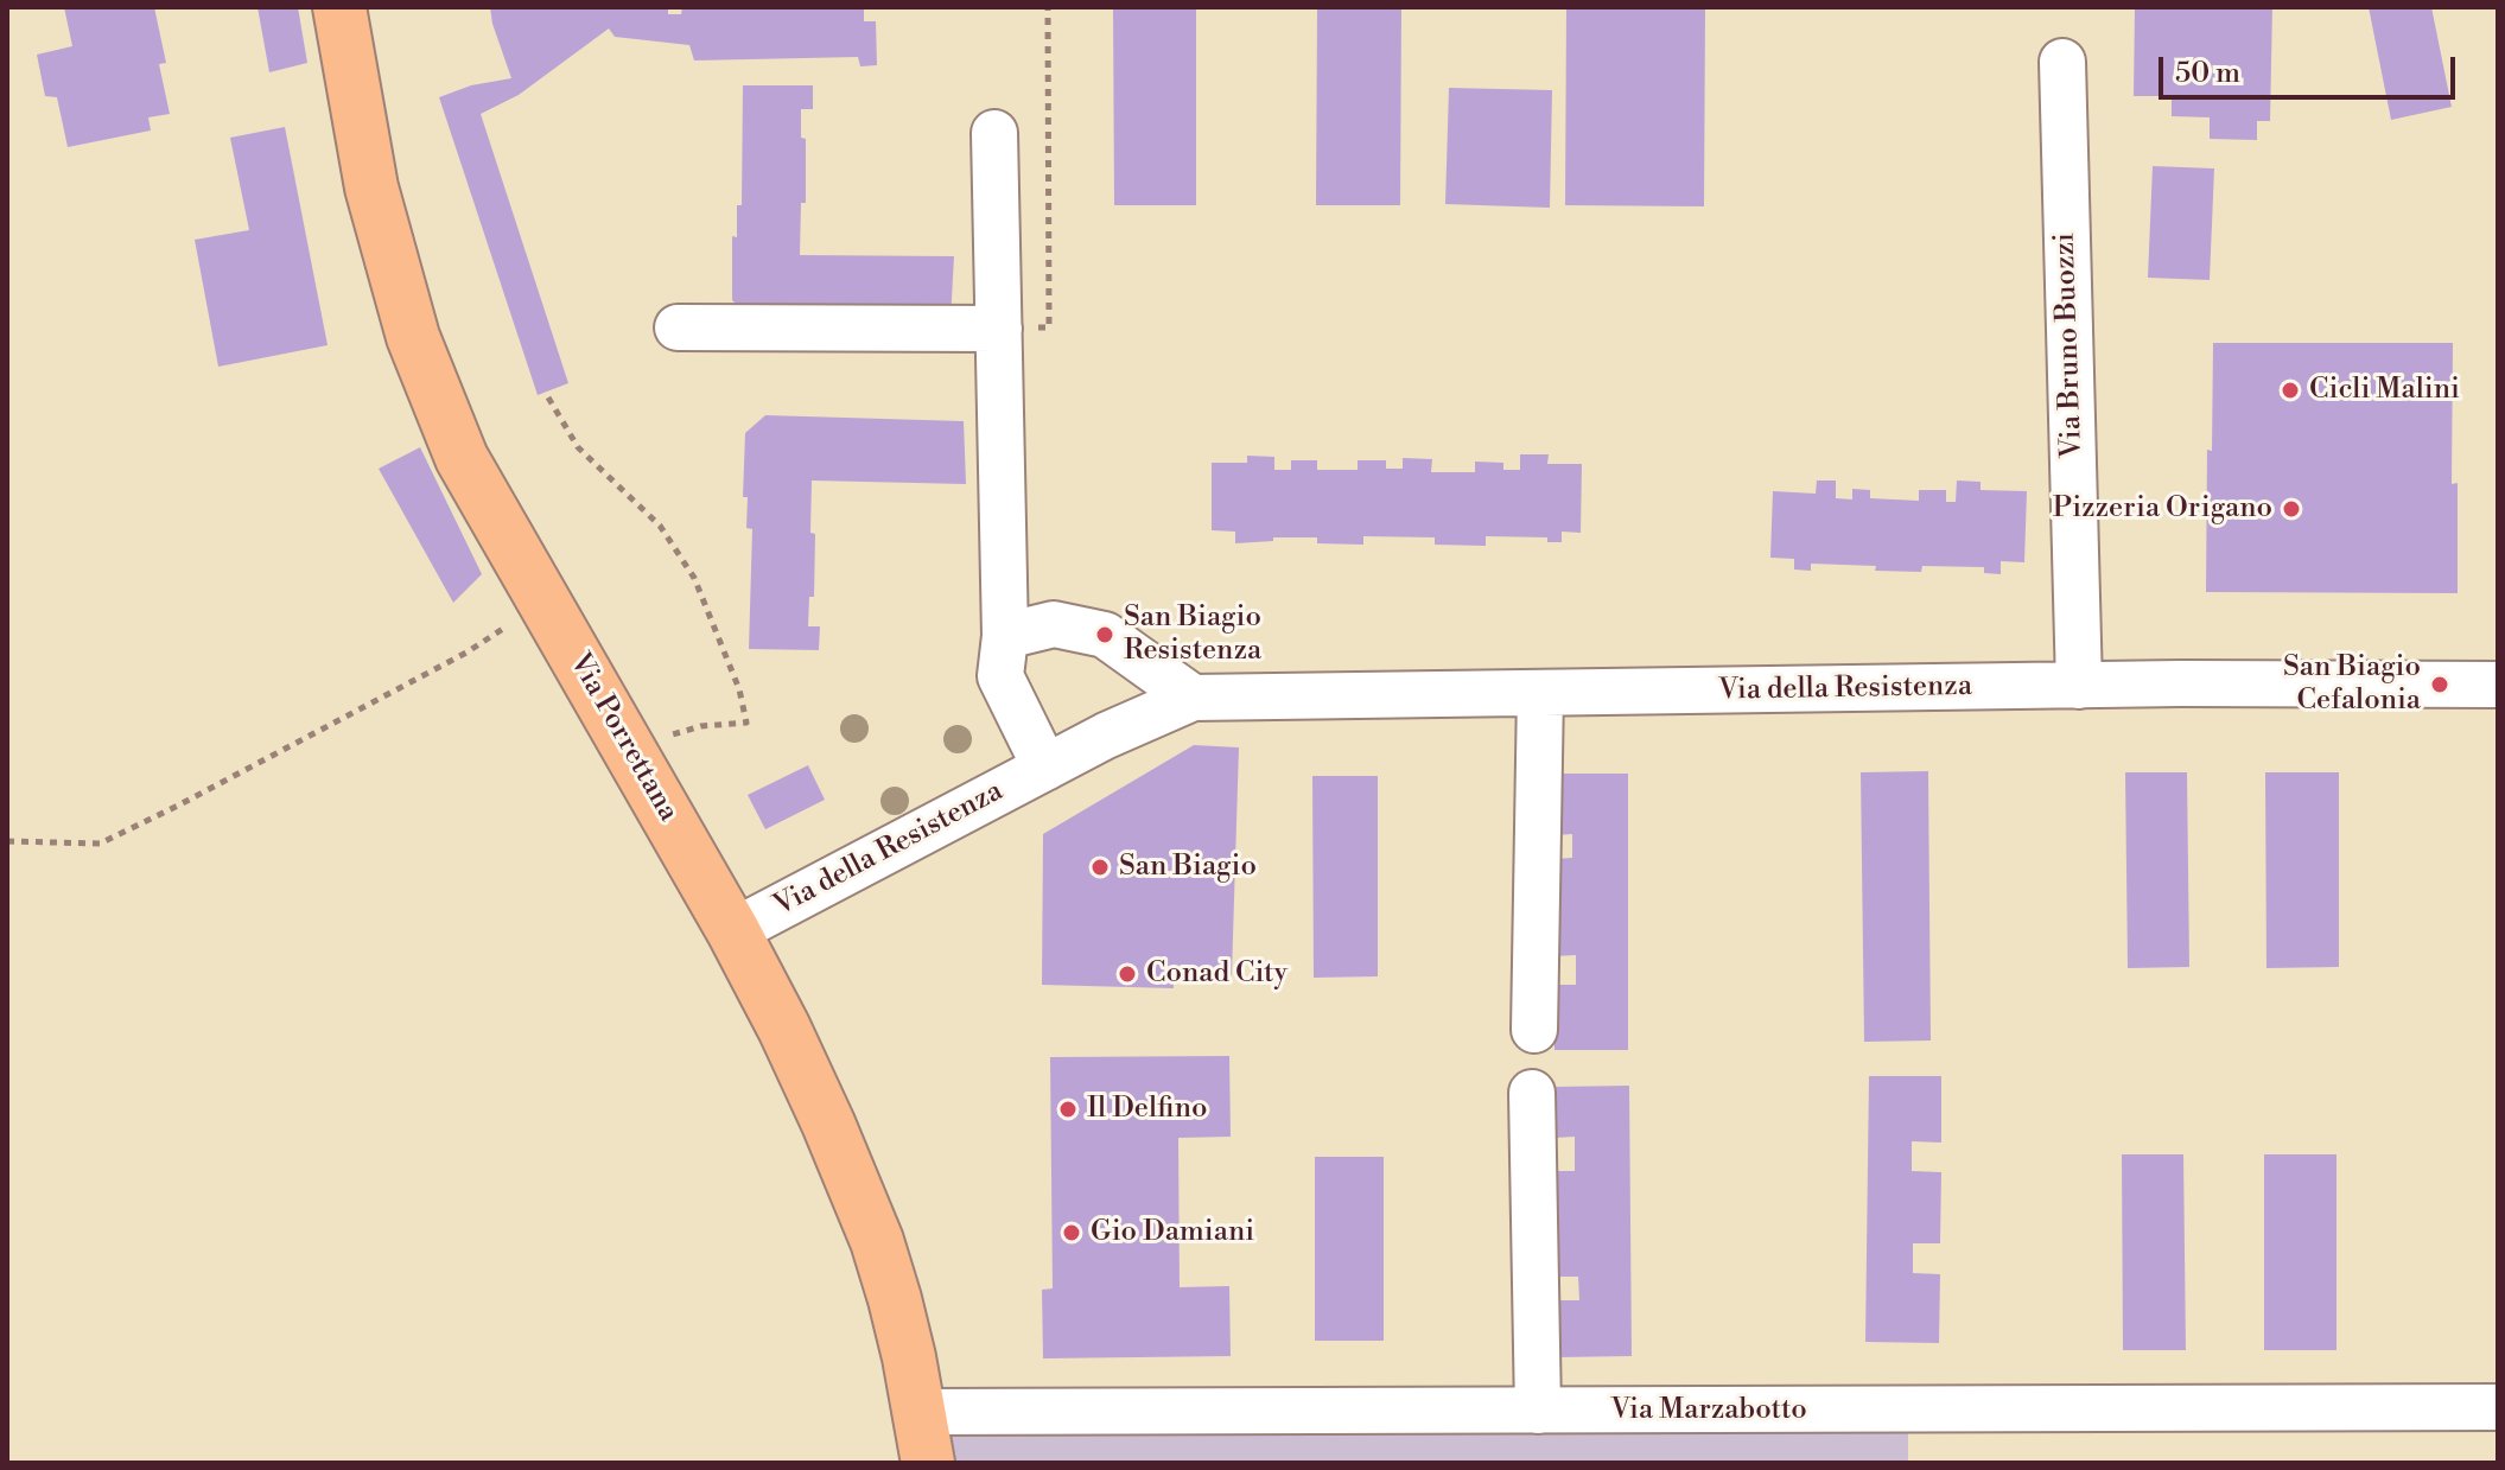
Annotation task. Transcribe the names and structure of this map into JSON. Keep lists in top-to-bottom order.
{
  "streets": {
    "main road": ["Via Porrettana"],
    "street": ["Via Bruno Buozzi", "Via della Resistenza", "Via Marzabotto"]
  },
  "crossings": [
    ["Via Bruno Buozzi", "Via della Resistenza"],
    ["Via della Resistenza", "Via Porrettana"],
    ["Via Porrettana", "Via Marzabotto"]
  ],
  "places": [
    "Cicli Malini",
    "Pizzeria Origano",
    "San Biagio Resistenza",
    "San Biagio Cefalonia",
    "San Biagio",
    "Conad City",
    "Il Delfino",
    "Gio Damiani"
  ],
  "scale_bar": "50 m"
}
